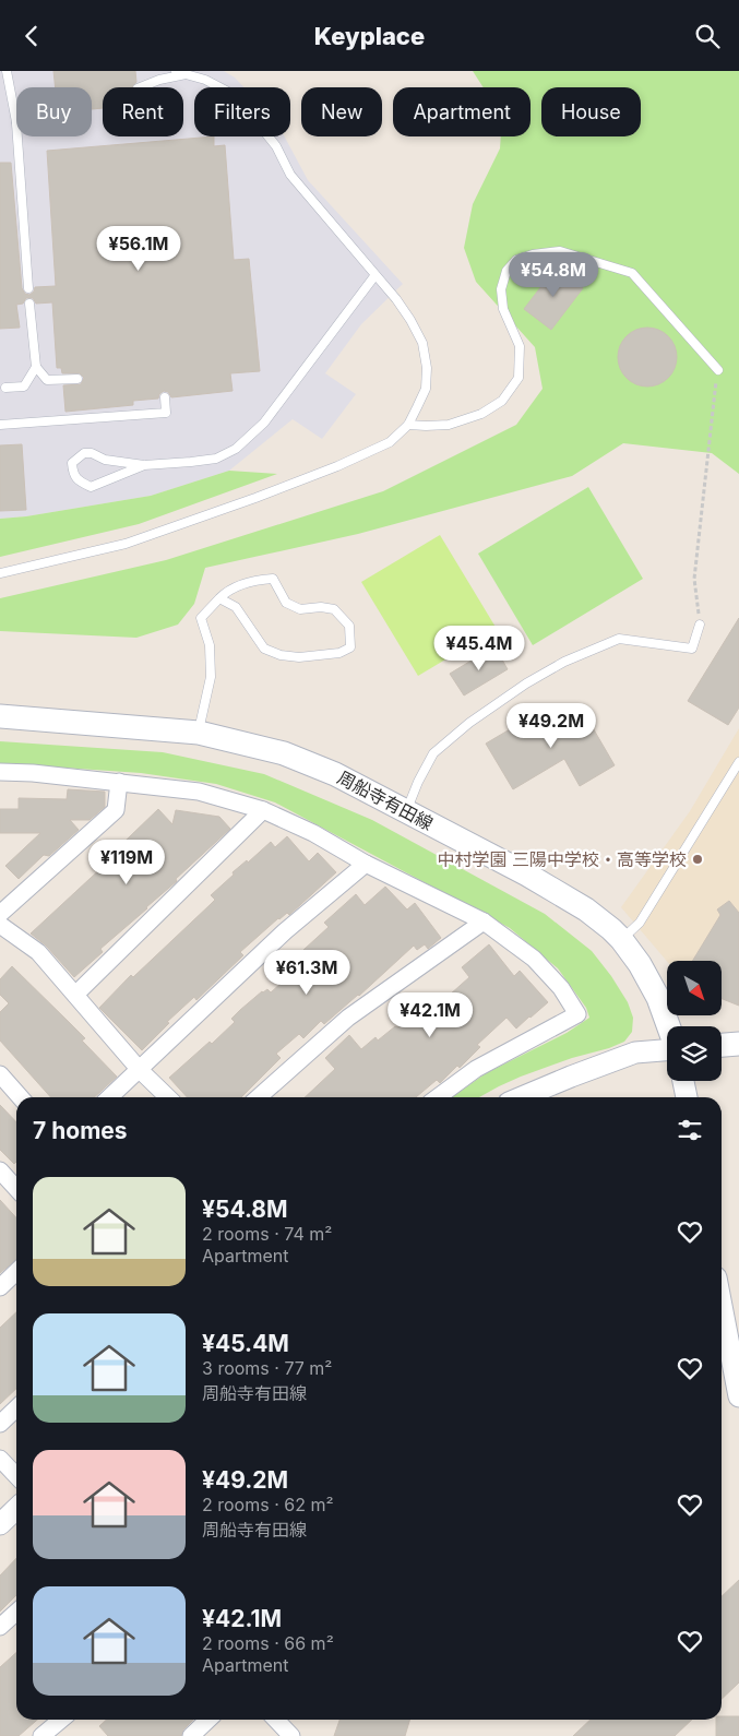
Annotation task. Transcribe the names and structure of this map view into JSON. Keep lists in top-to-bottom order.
{
  "streets": {
    "main road": ["周船寺有田線"]
  },
  "places": ["中村学園 三陽中学校・高等学校"],
  "north": "bottom right",
  "page": {
    "header": "Keyplace",
    "chip": [
      "Buy",
      "Rent",
      "Filters",
      "New",
      "Apartment",
      "House"
    ],
    "price": [
      "¥56.1M",
      "¥54.8M",
      "¥45.4M",
      "¥49.2M",
      "¥119M",
      "¥61.3M",
      "¥42.1M"
    ],
    "heading": "7 homes",
    "list": [
      {
        "name": "¥54.8M",
        "note": "2 rooms · 74 m² · Apartment"
      },
      {
        "name": "¥45.4M",
        "note": "3 rooms · 77 m² · 周船寺有田線"
      },
      {
        "name": "¥49.2M",
        "note": "2 rooms · 62 m² · 周船寺有田線"
      },
      {
        "name": "¥42.1M",
        "note": "2 rooms · 66 m² · Apartment"
      }
    ]
  }
}
